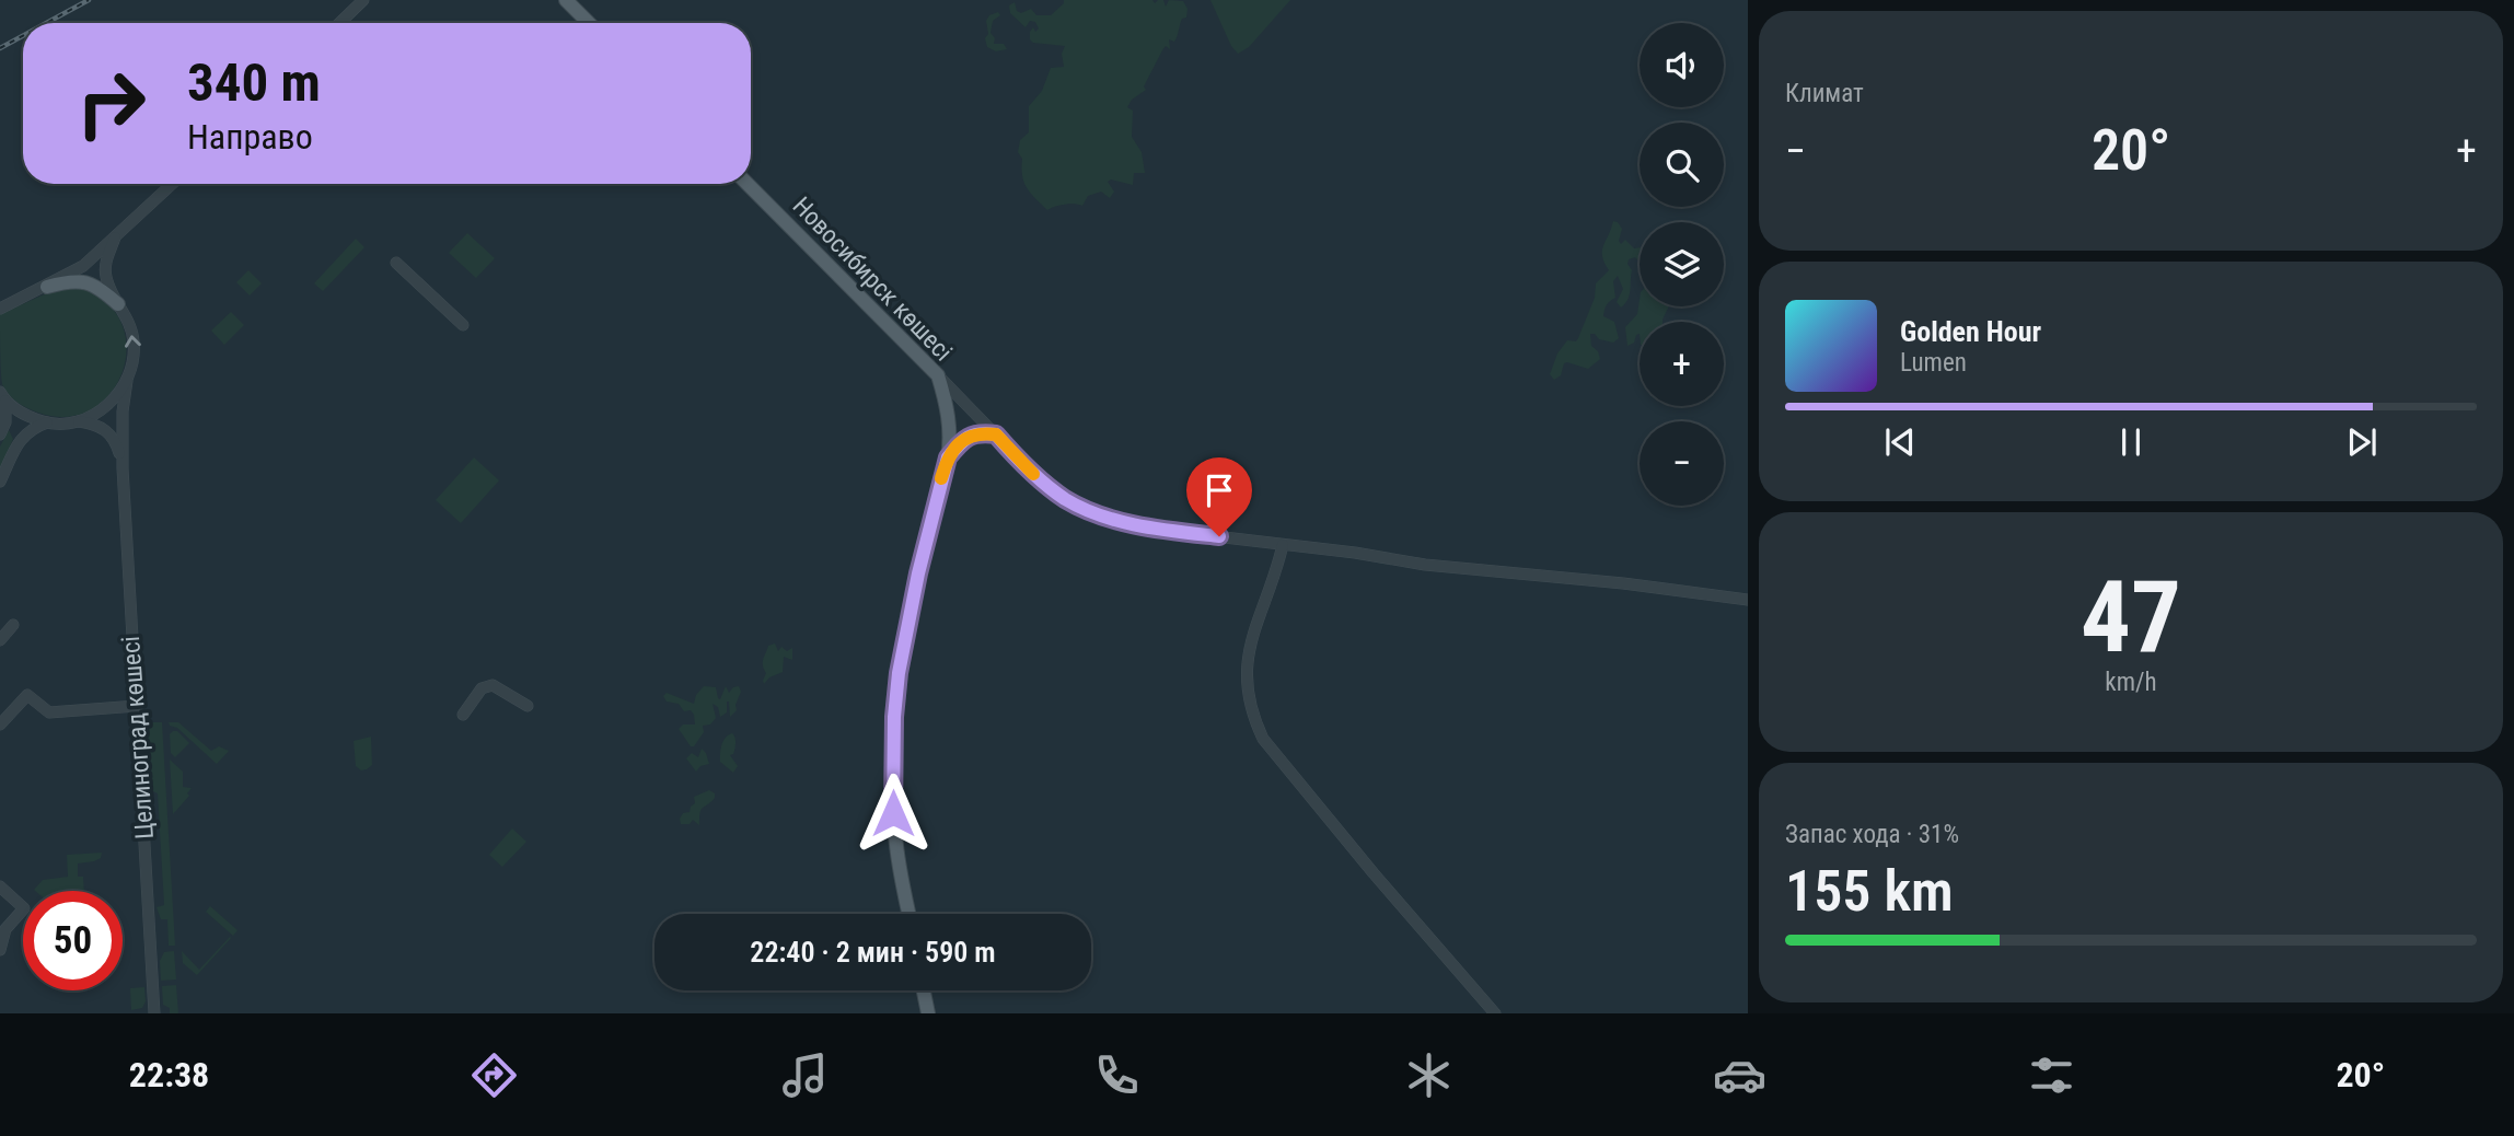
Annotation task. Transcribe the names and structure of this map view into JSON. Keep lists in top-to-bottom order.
{
  "streets": {
    "main road": ["Новосибирск көшесі"],
    "street": ["Целиноград көшесі"]
  },
  "page": {
    "tile": [
      "Климат",
      ["47", "km/h"],
      ["Запас хода · 31%", "155 km"]
    ],
    "map_buttons": ["+", "−"],
    "turn": ["340 m", "Направо"],
    "heat": ["−", "20°", "+"],
    "song": ["Golden Hour", "Lumen"],
    "limit": "50",
    "trip": "22:40 · 2 мин · 590 m",
    "tabs": ["22:38", "20°"]
  }
}
